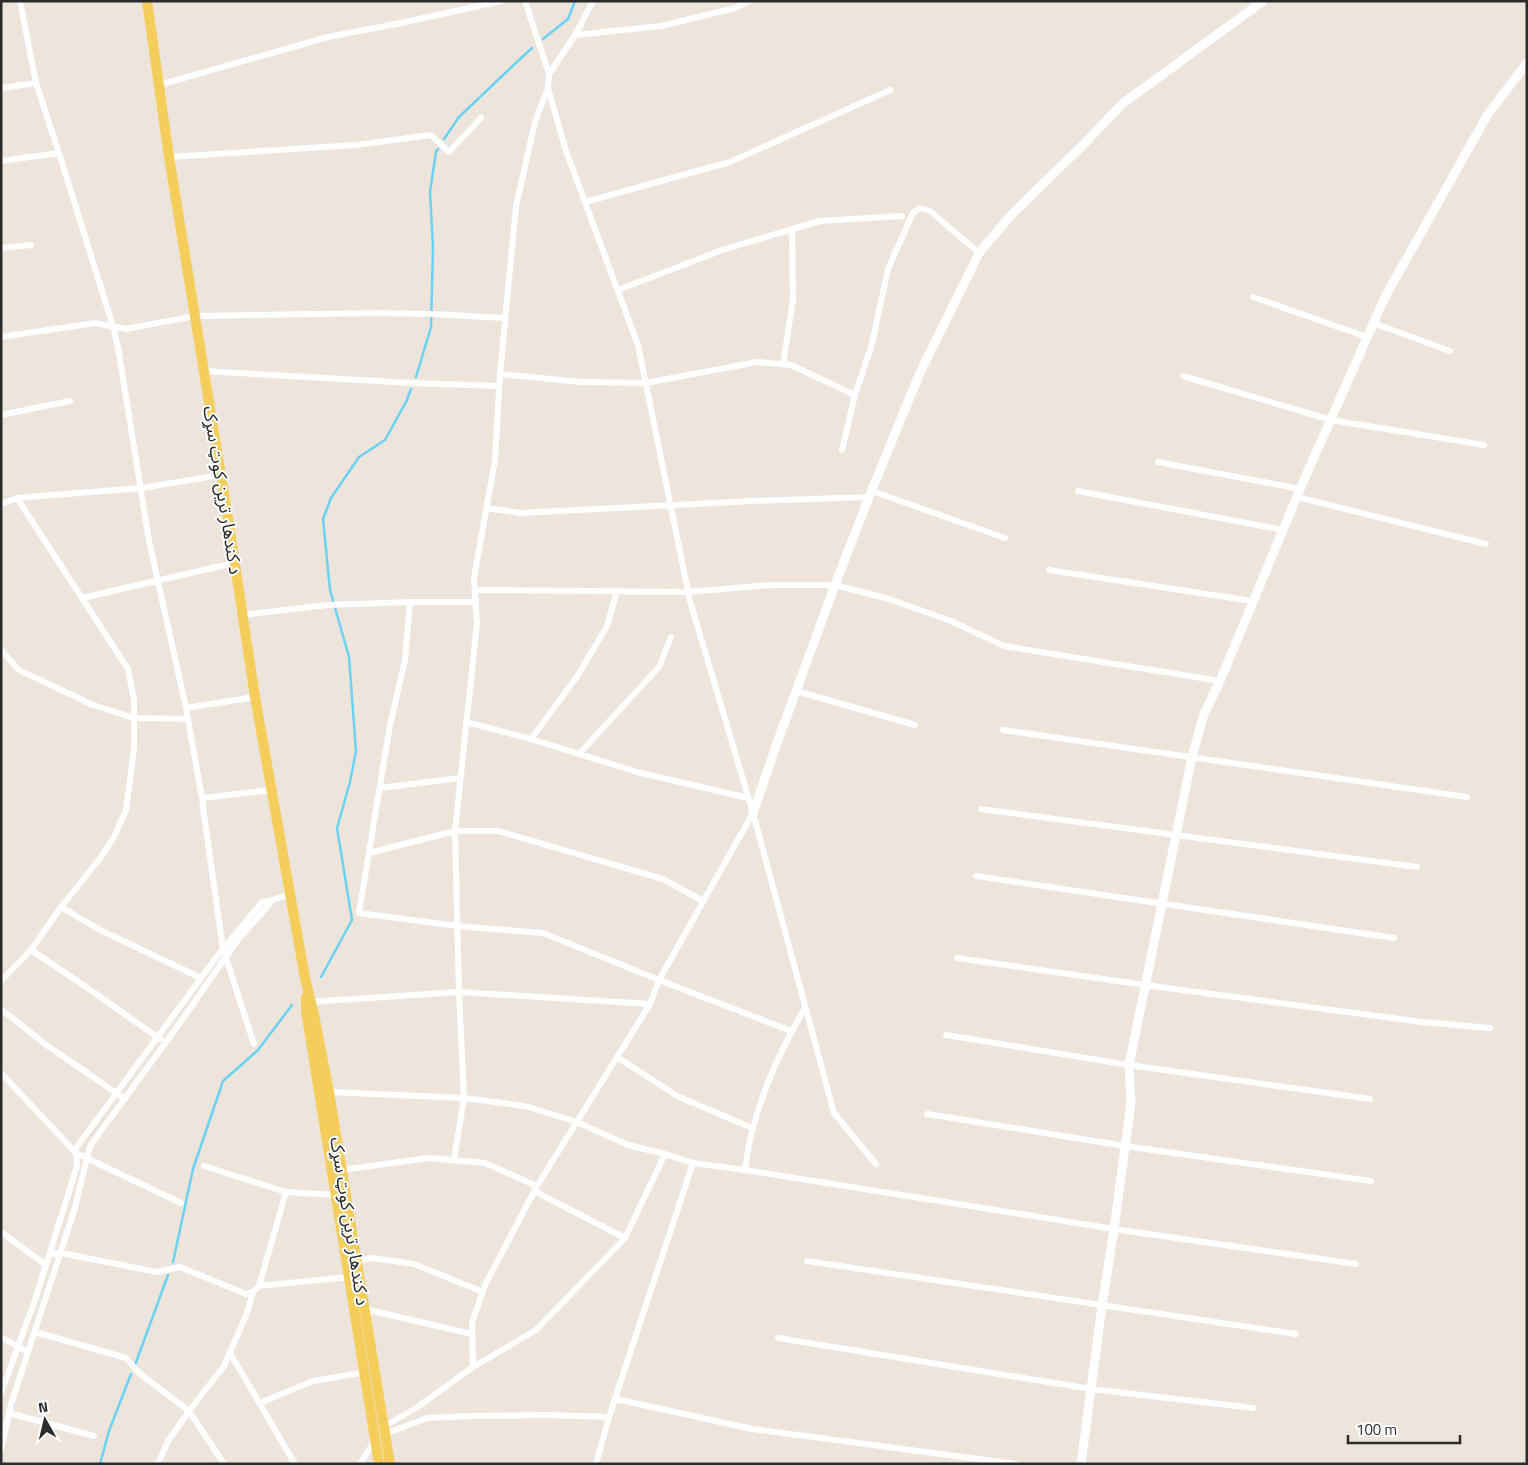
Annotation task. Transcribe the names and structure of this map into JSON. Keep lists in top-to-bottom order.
{
  "streets": {
    "main road": ["د کندهار ترين کوټ سړک"]
  },
  "scale_bar": "100 m",
  "north": "top"
}
